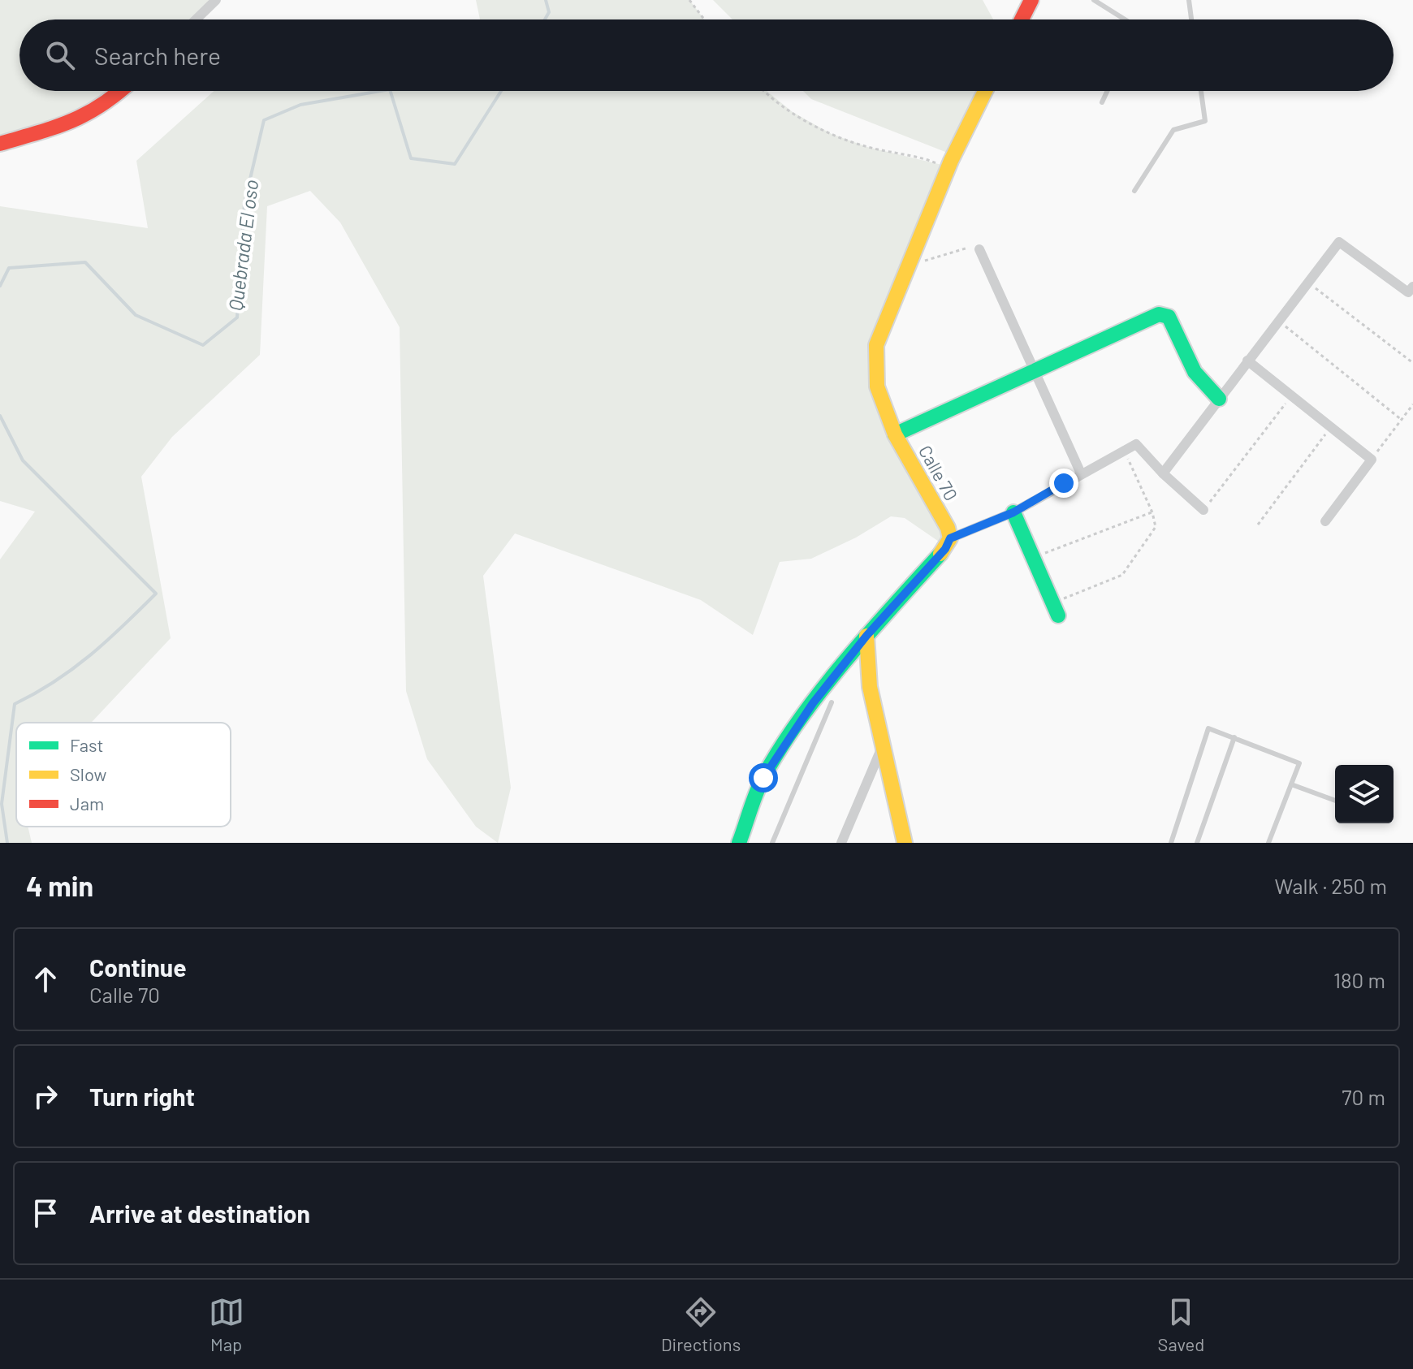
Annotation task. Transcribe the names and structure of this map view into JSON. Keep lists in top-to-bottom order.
{
  "streets": {
    "street": ["Calle 70"]
  },
  "water": ["Quebrada El oso"],
  "legend": ["Fast", "Slow", "Jam"],
  "page": {
    "search": "Search here",
    "heading": ["4 min", "Walk · 250 m"],
    "list": [
      ["Continue", "Calle 70", "180 m"],
      ["Turn right", "70 m"],
      "Arrive at destination"
    ],
    "nav": ["Map", "Directions", "Saved"]
  }
}
